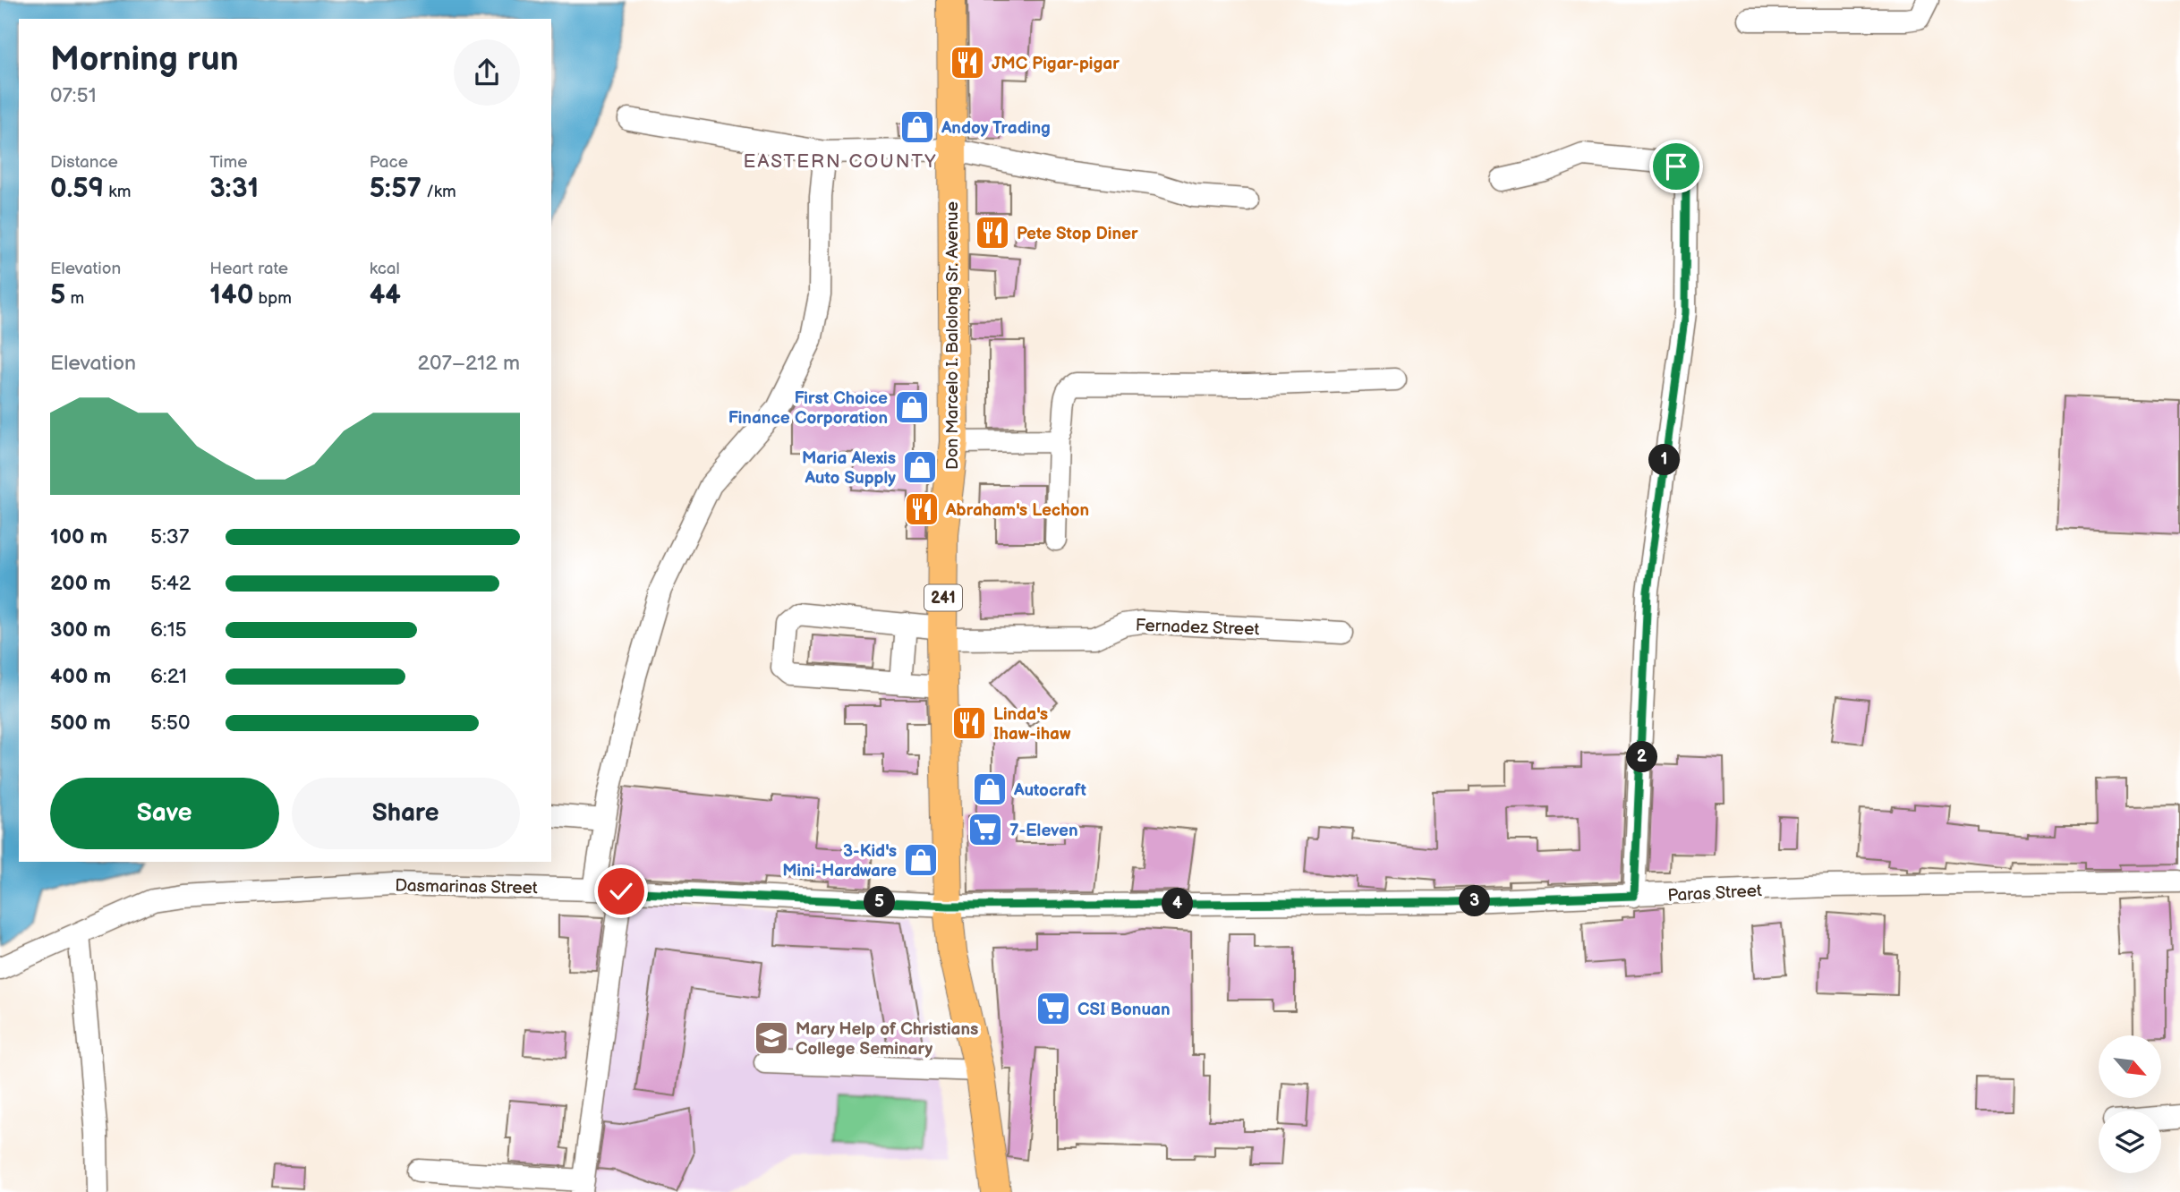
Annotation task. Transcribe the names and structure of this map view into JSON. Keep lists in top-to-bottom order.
{
  "streets": {
    "main road": ["Don Marcelo I. Balolong Sr. Avenue", "241"],
    "street": ["Fernadez Street", "Dasmarinas Street", "Paras Street"]
  },
  "crossings": [
    ["Don Marcelo I. Balolong Sr. Avenue", "Fernadez Street"],
    ["Don Marcelo I. Balolong Sr. Avenue", "Dasmarinas Street"],
    ["Don Marcelo I. Balolong Sr. Avenue", "Paras Street"],
    ["Dasmarinas Street", "Paras Street"]
  ],
  "districts": ["EASTERN COUNTY"],
  "places": {
    "restaurant": [
      "JMC Pigar-pigar",
      "Pete Stop Diner",
      "Abraham's Lechon",
      "Linda's Ihaw-ihaw"
    ],
    "shop": [
      "Andoy Trading",
      "First Choice Finance Corporation",
      "Maria Alexis Auto Supply",
      "Autocraft",
      "3-Kid's Mini-Hardware"
    ],
    "supermarket": ["7-Eleven", "CSI Bonuan"],
    "school or university": ["Mary Help of Christians College Seminary"]
  },
  "north": "bottom right",
  "page": {
    "heading": ["Morning run", "07:51"],
    "stats": [
      ["Distance", "0.59 km"],
      ["Time", "3:31"],
      ["Pace", "5:57 /km"],
      ["Elevation", "5 m"],
      ["Heart rate", "140 bpm"],
      ["kcal", "44"]
    ],
    "chart": ["Elevation", "207–212 m"],
    "pins": [
      "1",
      "2",
      "3",
      "5",
      "4"
    ],
    "list": [
      {
        "name": "100 m",
        "note": "5:37"
      },
      {
        "name": "200 m",
        "note": "5:42"
      },
      {
        "name": "300 m",
        "note": "6:15"
      },
      {
        "name": "400 m",
        "note": "6:21"
      },
      {
        "name": "500 m",
        "note": "5:50"
      }
    ],
    "buttons": ["Save", "Share"]
  }
}
